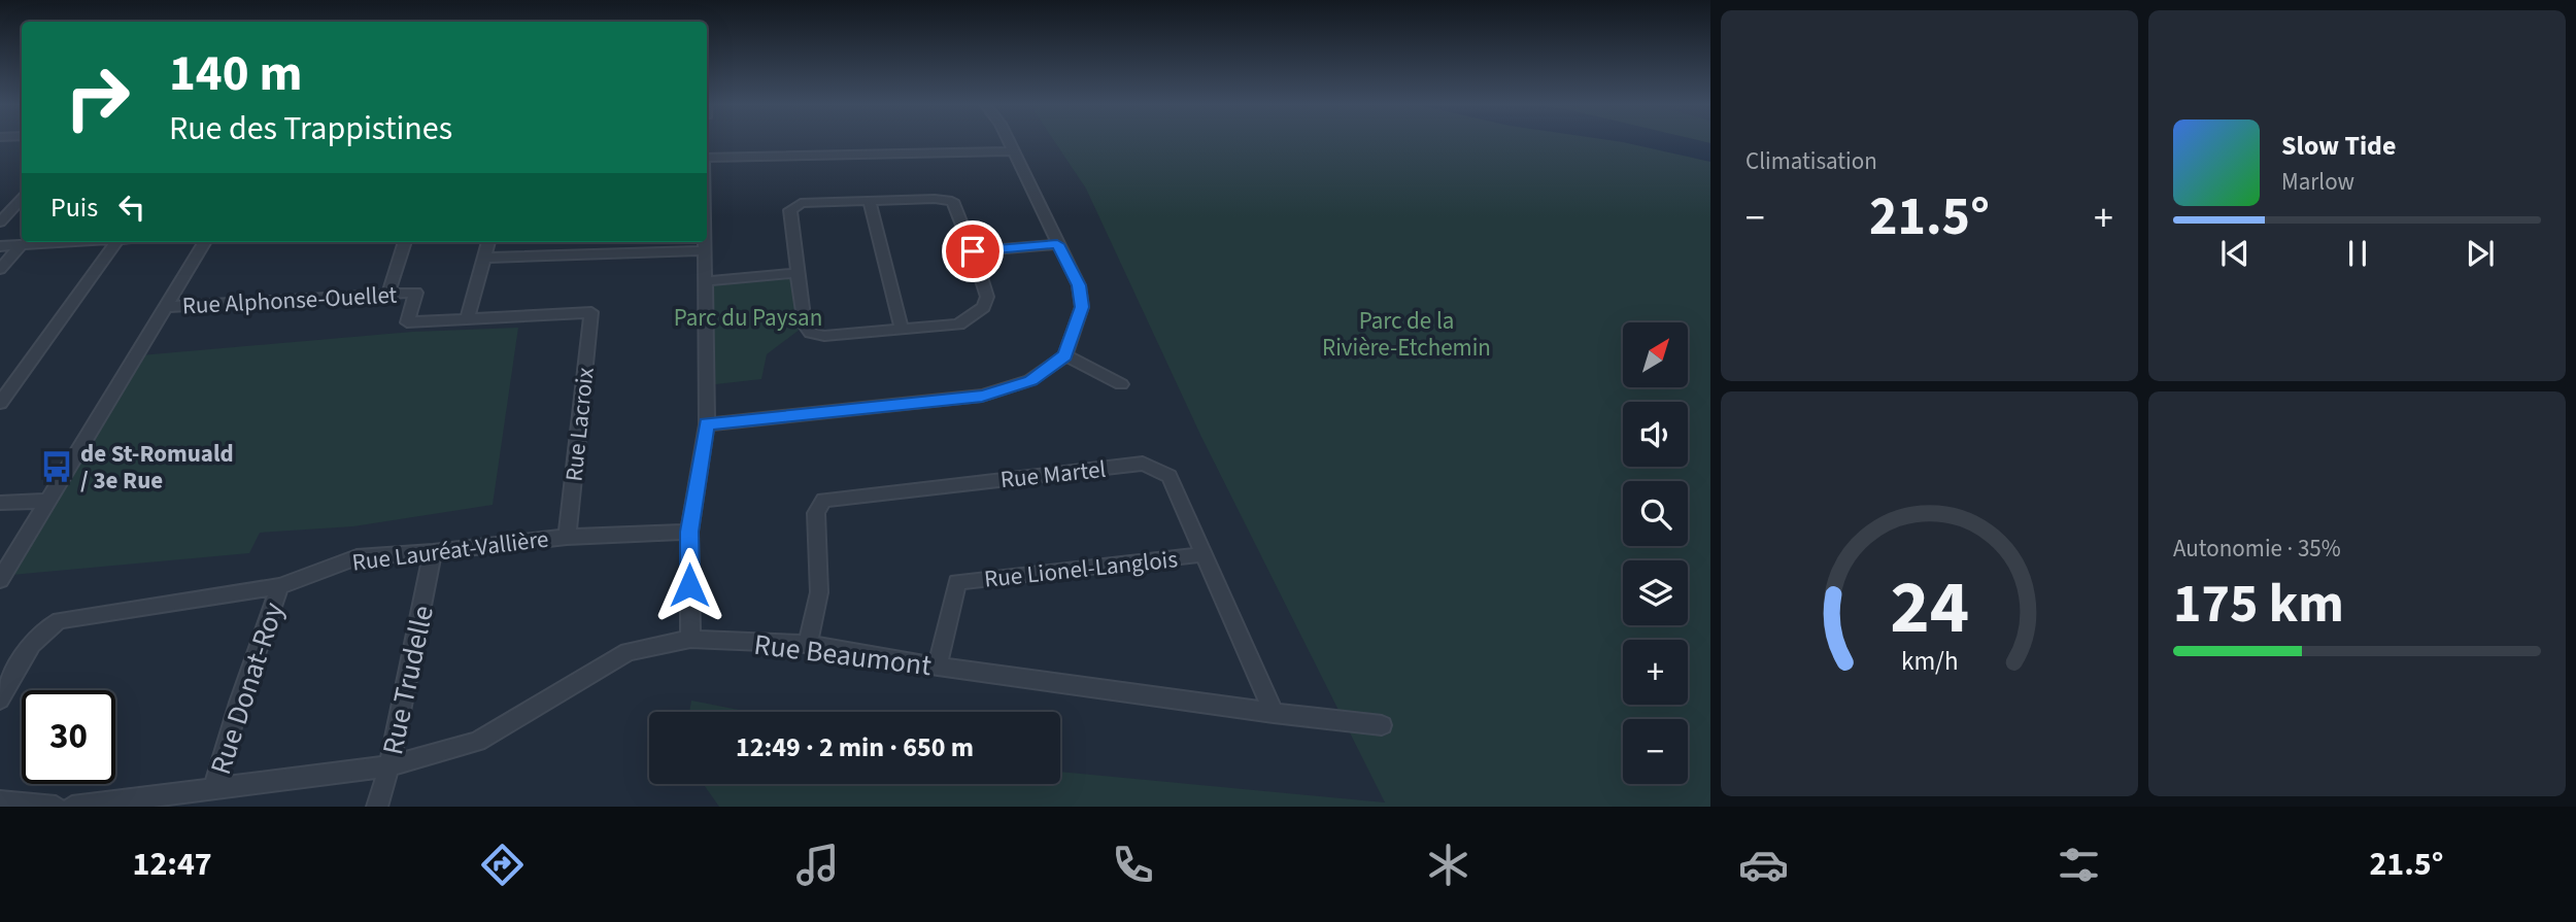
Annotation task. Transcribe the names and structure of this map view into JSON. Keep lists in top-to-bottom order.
{
  "streets": {
    "street": [
      "Rue Alphonse-Ouellet",
      "Rue Lacroix",
      "Rue Martel",
      "Rue Lauréat-Vallière",
      "Rue Lionel-Langlois",
      "Rue Beaumont",
      "Rue Trudelle",
      "Rue Donat-Roy"
    ]
  },
  "crossings": [
    ["Rue Alphonse-Ouellet", "Rue Lacroix"],
    ["Rue Lacroix", "Rue Lauréat-Vallière"],
    ["Rue Martel", "Rue Lionel-Langlois"],
    ["Rue Martel", "Rue Beaumont"],
    ["Rue Lauréat-Vallière", "Rue Trudelle"],
    ["Rue Lauréat-Vallière", "Rue Donat-Roy"],
    ["Rue Lionel-Langlois", "Rue Beaumont"],
    ["Rue Beaumont", "Rue Trudelle"],
    ["Rue Beaumont", "Rue Donat-Roy"]
  ],
  "parks": ["Parc du Paysan", "Parc de la Rivière-Etchemin"],
  "places": {
    "bus stop": ["de St-Romuald / 3e Rue"]
  },
  "north": "top right",
  "page": {
    "tile": [
      "Climatisation",
      ["Autonomie · 35%", "175 km"]
    ],
    "turn": ["140 m", "Rue des Trappistines"],
    "song": ["Slow Tide", "Marlow"],
    "then": "Puis",
    "heat": ["−", "21.5°", "+"],
    "map_buttons": ["+", "−"],
    "limit": "30",
    "trip": "12:49 · 2 min · 650 m",
    "tabs": ["12:47", "21.5°"],
    "gauge": ["24", "km/h"]
  }
}
